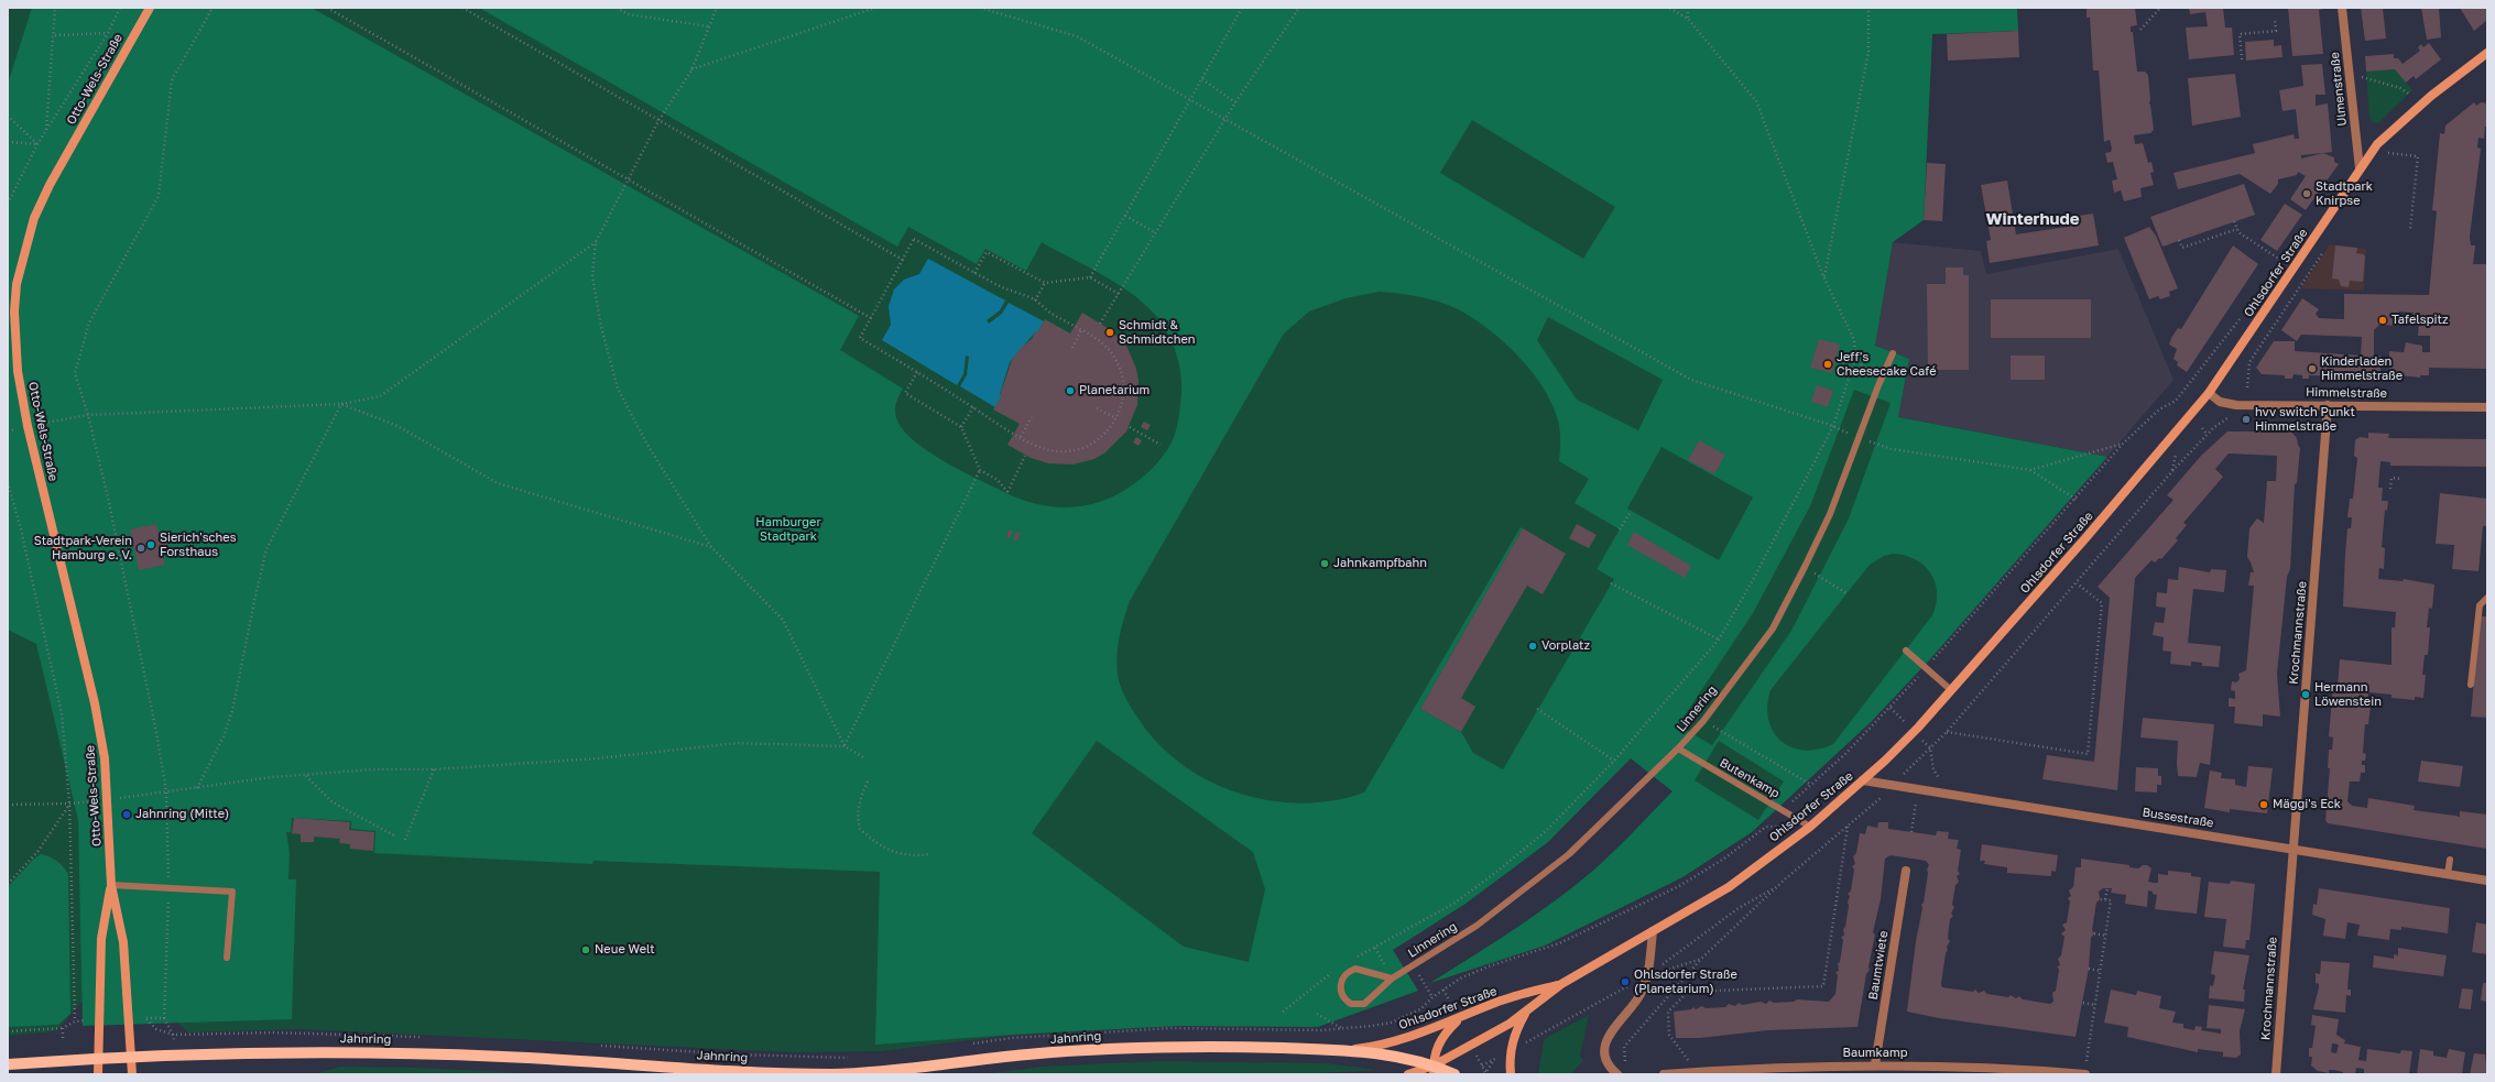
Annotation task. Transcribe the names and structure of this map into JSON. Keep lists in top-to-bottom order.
{
  "streets": {
    "main road": ["Jahnring"],
    "street": [
      "Otto-Wels-Straße",
      "Ulmenstraße",
      "Ohlsdorfer Straße",
      "Himmelstraße",
      "Krochmannstraße",
      "Bussestraße",
      "Baumtwiete",
      "Baumkamp"
    ],
    "lane": ["Linnering", "Butenkamp"]
  },
  "crossings": [
    ["Otto-Wels-Straße", "Jahnring"],
    ["Ulmenstraße", "Ohlsdorfer Straße"],
    ["Ohlsdorfer Straße", "Himmelstraße"],
    ["Ohlsdorfer Straße", "Butenkamp"],
    ["Ohlsdorfer Straße", "Bussestraße"],
    ["Ohlsdorfer Straße", "Jahnring"],
    ["Himmelstraße", "Krochmannstraße"],
    ["Krochmannstraße", "Bussestraße"],
    ["Linnering", "Butenkamp"],
    ["Baumtwiete", "Baumkamp"]
  ],
  "districts": ["Winterhude"],
  "parks": ["Hamburger Stadtpark"],
  "places": [
    "Stadtpark Knirpse",
    "Tafelspitz",
    "Schmidt & Schmidtchen",
    "Jeff's Cheesecake Café",
    "Kinderladen Himmelstraße",
    "Planetarium",
    "hvv switch Punkt Himmelstraße",
    "Sierich'sches Forsthaus",
    "Stadtpark-Verein Hamburg e. V.",
    "Jahnkampfbahn",
    "Vorplatz",
    "Hermann Löwenstein",
    "Mäggi's Eck",
    "Jahnring (Mitte)",
    "Neue Welt",
    "Ohlsdorfer Straße (Planetarium)"
  ]
}
